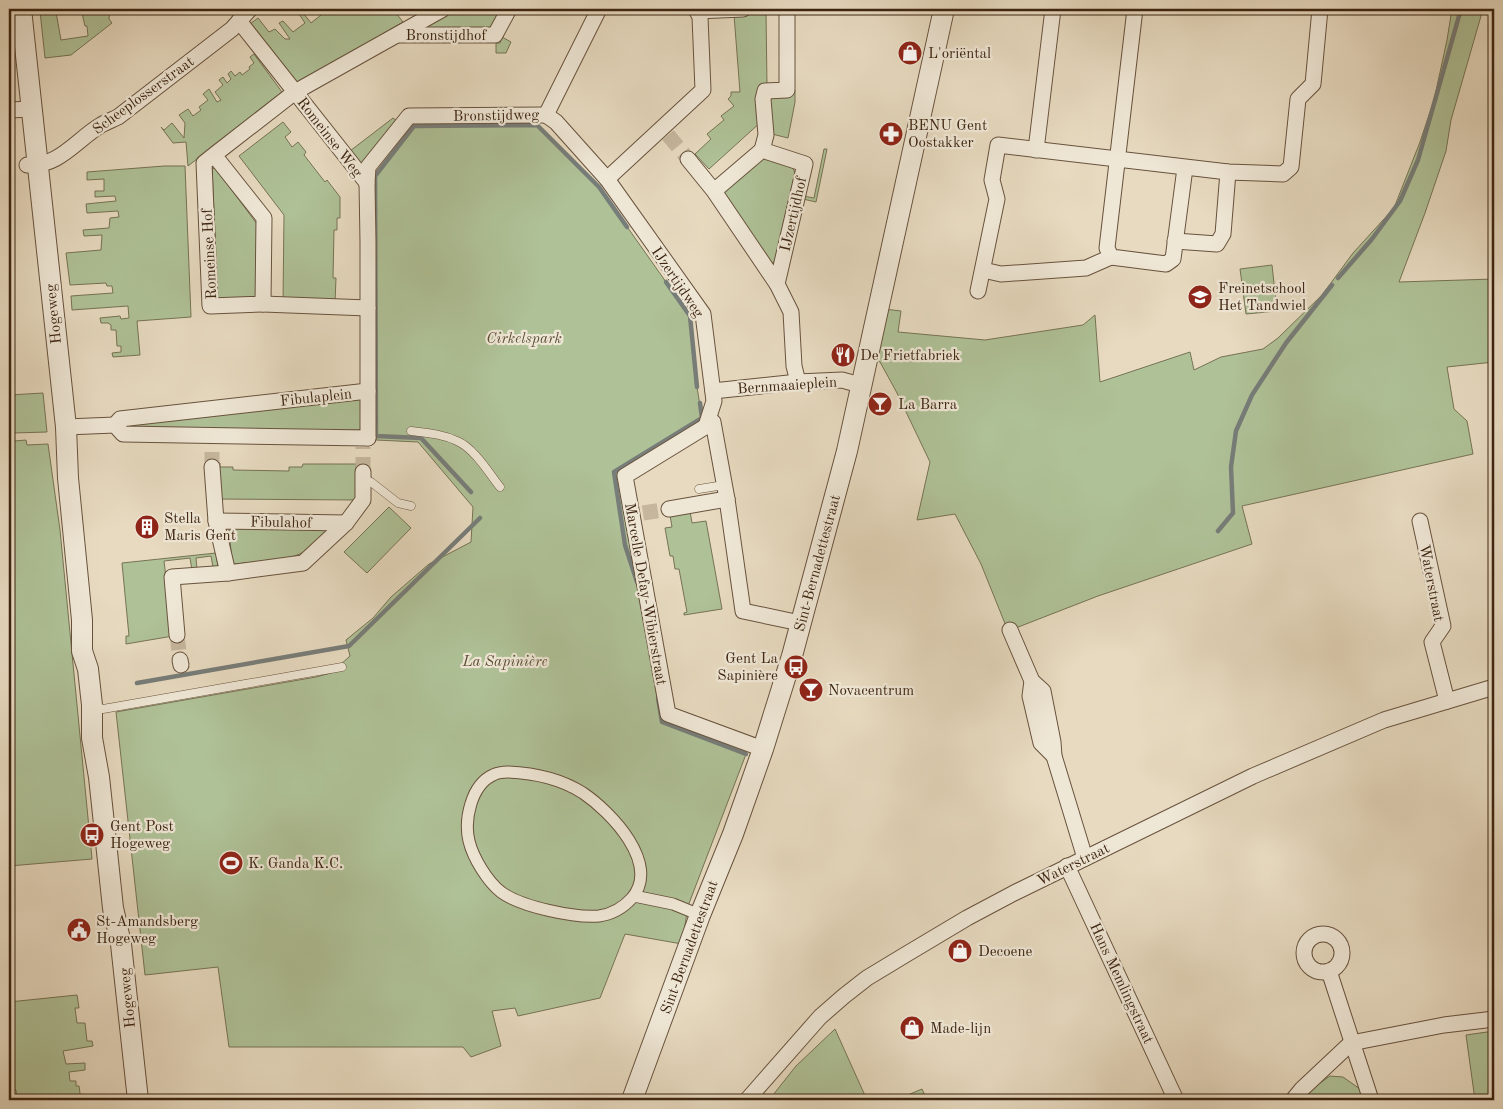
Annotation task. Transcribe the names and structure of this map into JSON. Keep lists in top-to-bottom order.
{
  "streets": {
    "street": [
      "Bronstijdhof",
      "Scheeplosserstraat",
      "Bronstijdweg",
      "Romeinse Weg",
      "IJzertijdhof",
      "Romeinse Hof",
      "IJzertijdweg",
      "Hogeweg",
      "Bernmaaieplein",
      "Fibulaplein",
      "Fibulahof",
      "Sint-Bernadettestraat",
      "Waterstraat",
      "Marcelle Defay-Wibierstraat",
      "Hans Memlingstraat"
    ]
  },
  "crossings": [
    ["Bronstijdhof", "Romeinse Weg"],
    ["Bronstijdhof", "Romeinse Hof"],
    ["Scheeplosserstraat", "Romeinse Weg"],
    ["Scheeplosserstraat", "Hogeweg"],
    ["Bronstijdweg", "Romeinse Weg"],
    ["Bronstijdweg", "IJzertijdweg"],
    ["Romeinse Weg", "Romeinse Hof"],
    ["Romeinse Weg", "Fibulaplein"],
    ["IJzertijdhof", "Bernmaaieplein"],
    ["IJzertijdweg", "Bernmaaieplein"],
    ["IJzertijdweg", "Marcelle Defay-Wibierstraat"],
    ["Hogeweg", "Fibulaplein"],
    ["Bernmaaieplein", "Sint-Bernadettestraat"],
    ["Sint-Bernadettestraat", "Marcelle Defay-Wibierstraat"],
    ["Waterstraat", "Hans Memlingstraat"]
  ],
  "parks": ["Cirkelspark", "La Sapinière"],
  "places": {
    "shop": ["L'oriëntal", "Decoene", "Made-lijn"],
    "pharmacy": ["BENU Gent Oostakker"],
    "school or university": ["Freinetschool Het Tandwiel"],
    "restaurant": ["De Frietfabriek"],
    "bar": ["La Barra", "Novacentrum"],
    "building": ["Stella Maris Gent"],
    "bus stop": ["Gent La Sapinière", "Gent Post Hogeweg"],
    "sports": ["K. Ganda K.C."],
    "public building": ["St-Amandsberg Hogeweg"]
  }
}
